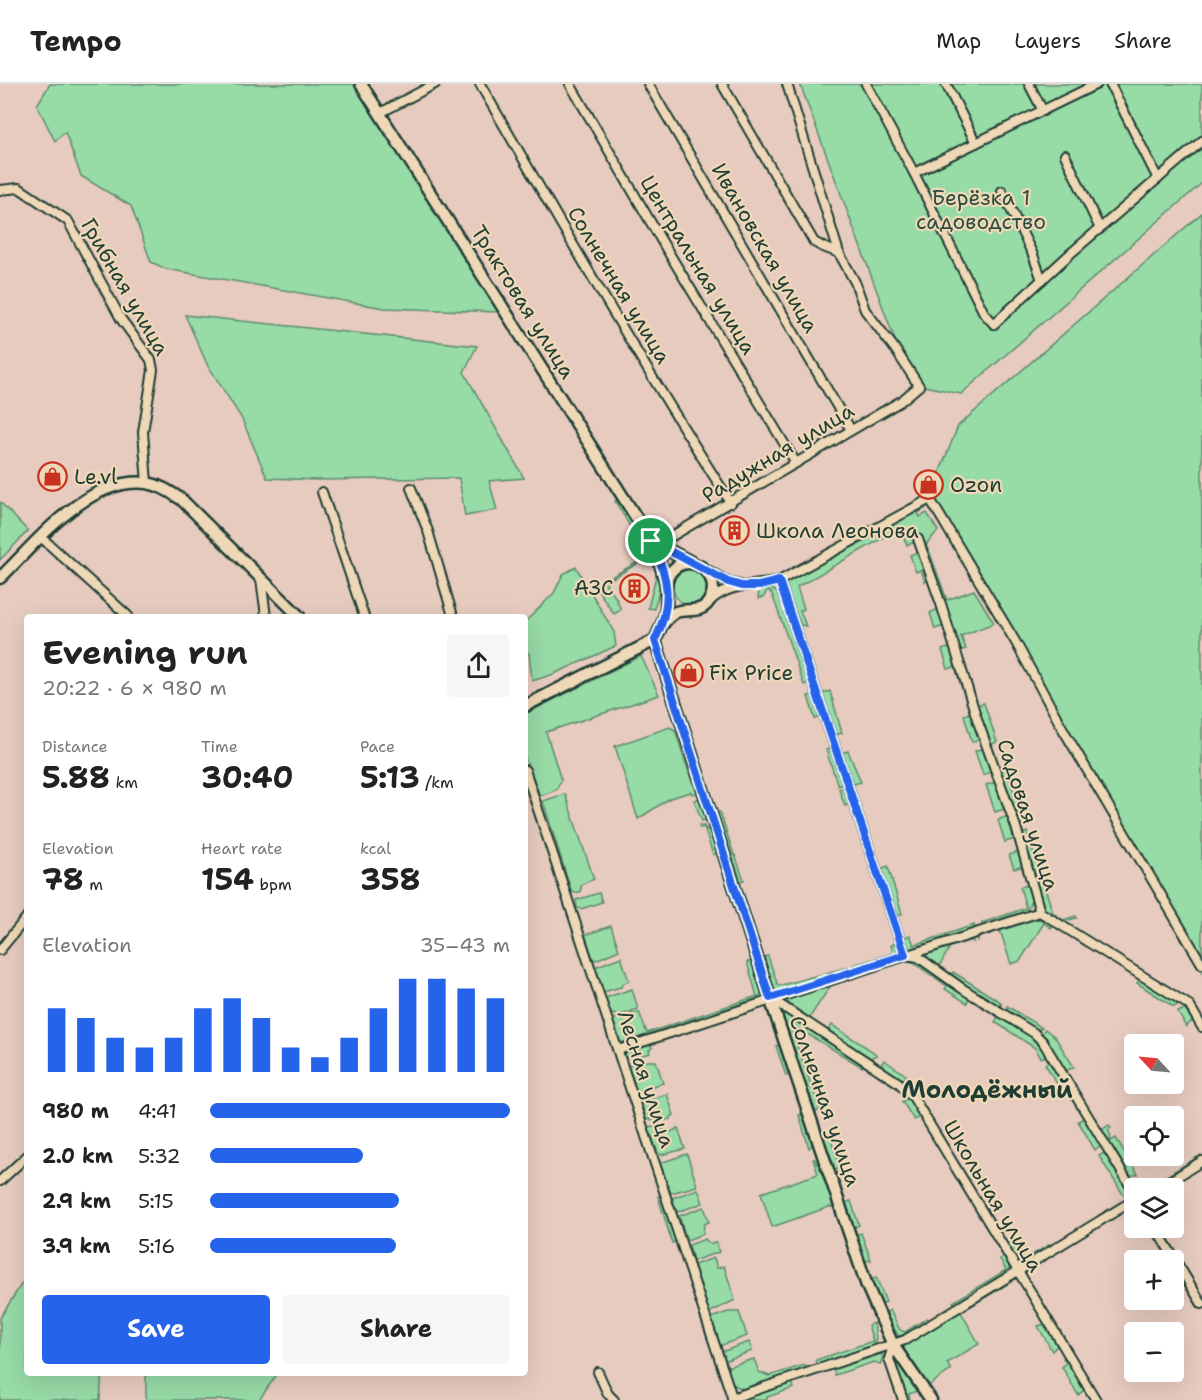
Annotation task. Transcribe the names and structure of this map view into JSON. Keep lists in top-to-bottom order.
{
  "streets": {
    "street": [
      "Ивановская улица",
      "Центральная улица",
      "Солнечная улица",
      "Грибная улица",
      "Трактовая улица",
      "Радужная улица",
      "Садовая улица",
      "Лесная улица",
      "Школьная улица"
    ]
  },
  "crossings": [
    ["Ивановская улица", "Радужная улица"],
    ["Центральная улица", "Радужная улица"],
    ["Солнечная улица", "Радужная улица"],
    ["Солнечная улица", "Школьная улица"],
    ["Трактовая улица", "Радужная улица"]
  ],
  "districts": ["Молодёжный"],
  "parks": ["Берёзка 1 садоводство"],
  "places": {
    "shop": ["Le.vl", "Ozon", "Fix Price"],
    "building": ["Школа Леонова", "АЗС"]
  },
  "north": "top left",
  "page": {
    "header": "Tempo",
    "nav": ["Map", "Layers", "Share"],
    "heading": ["Evening run", "20:22 · 6 × 980 m"],
    "stats": [
      ["Distance", "5.88 km"],
      ["Time", "30:40"],
      ["Pace", "5:13 /km"],
      ["Elevation", "78 m"],
      ["Heart rate", "154 bpm"],
      ["kcal", "358"]
    ],
    "chart": ["Elevation", "35–43 m"],
    "map_buttons": ["+", "−"],
    "list": [
      {
        "name": "980 m",
        "note": "4:41"
      },
      {
        "name": "2.0 km",
        "note": "5:32"
      },
      {
        "name": "2.9 km",
        "note": "5:15"
      },
      {
        "name": "3.9 km",
        "note": "5:16"
      }
    ],
    "buttons": ["Save", "Share"]
  }
}
